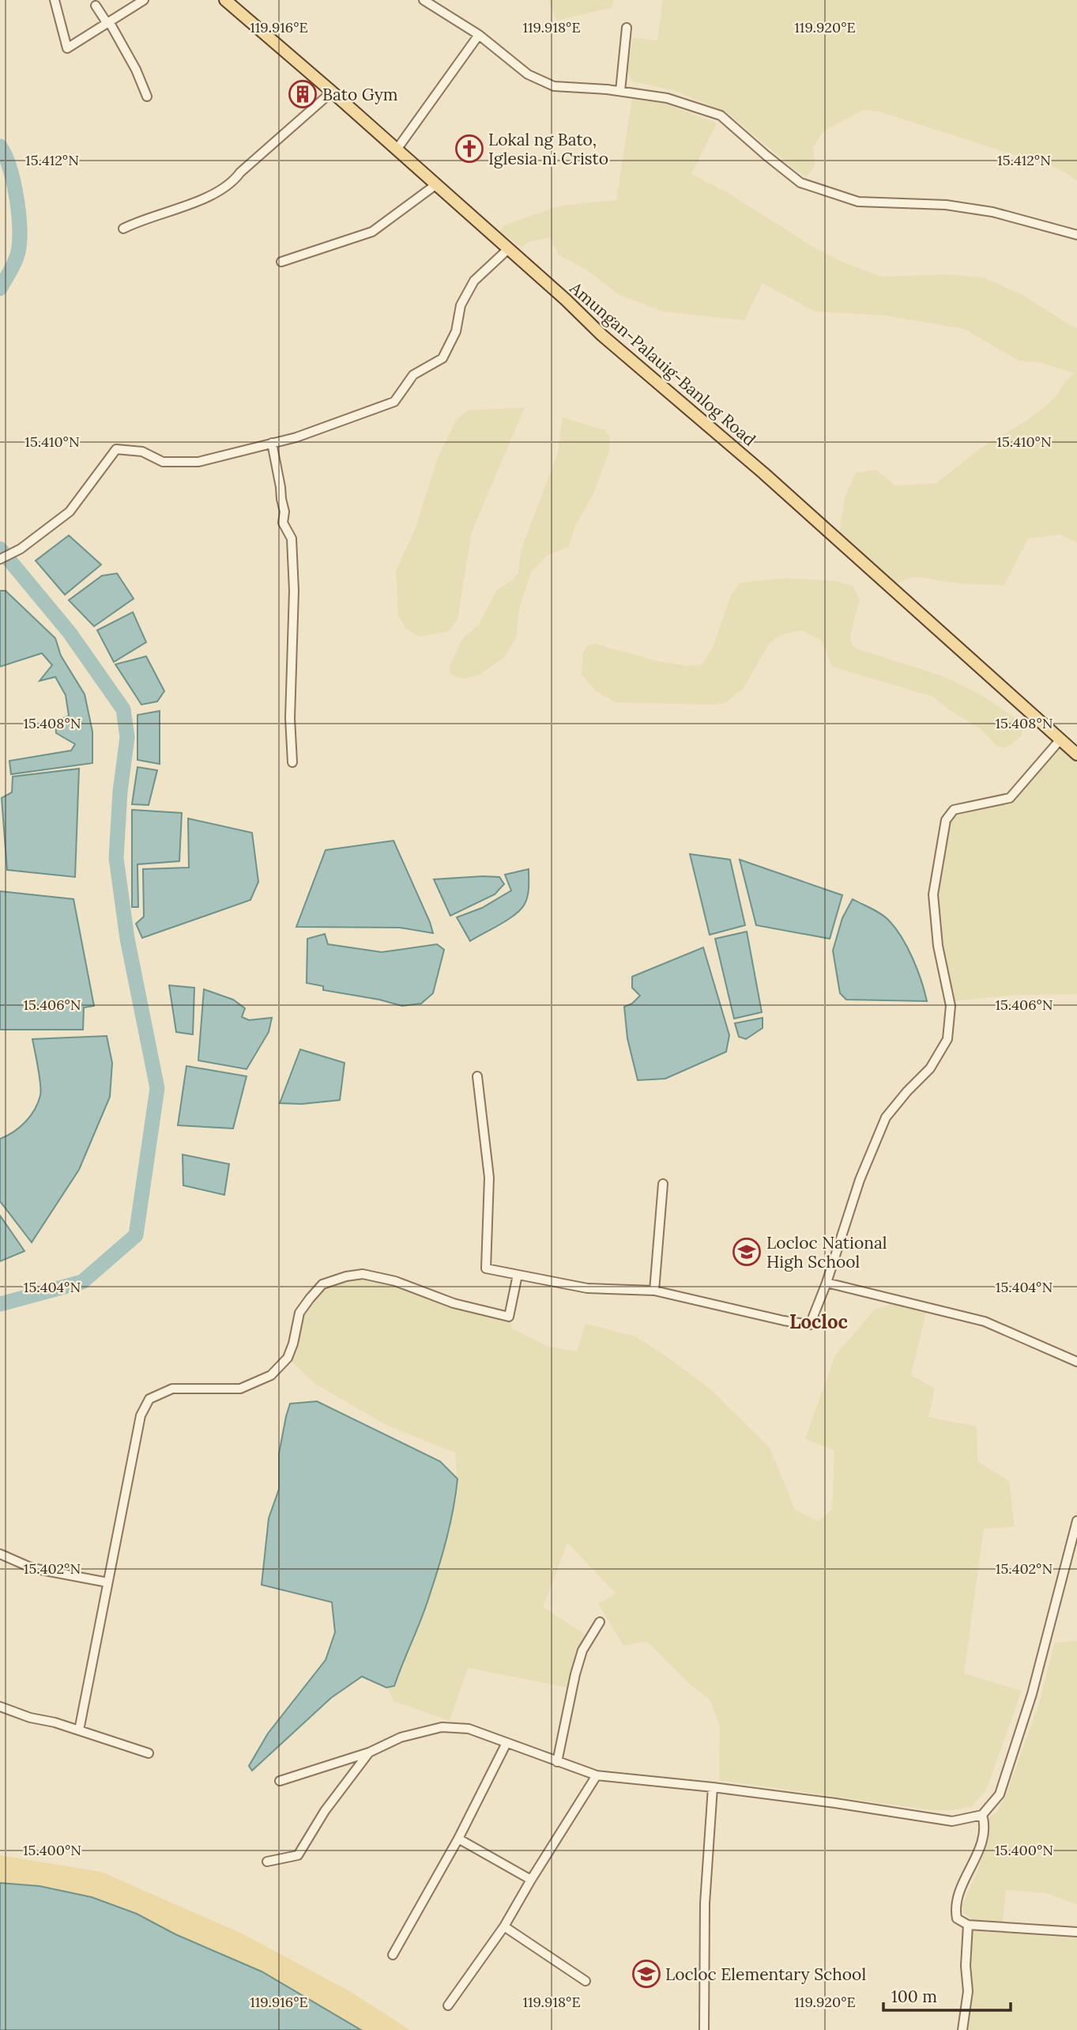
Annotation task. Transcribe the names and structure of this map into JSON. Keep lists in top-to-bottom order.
{
  "streets": {
    "main road": ["Amungan-Palauig-Banlog Road"]
  },
  "districts": ["Locloc"],
  "places": {
    "building": ["Bato Gym"],
    "church": ["Lokal ng Bato, Iglesia ni Cristo"],
    "school or university": ["Locloc National High School", "Locloc Elementary School"]
  },
  "scale_bar": "100 m",
  "coordinates": [
    "119.916°E",
    "119.918°E",
    "119.920°E",
    "15.412°N",
    "15.410°N",
    "15.408°N",
    "15.406°N",
    "15.404°N",
    "15.402°N",
    "15.400°N"
  ]
}
